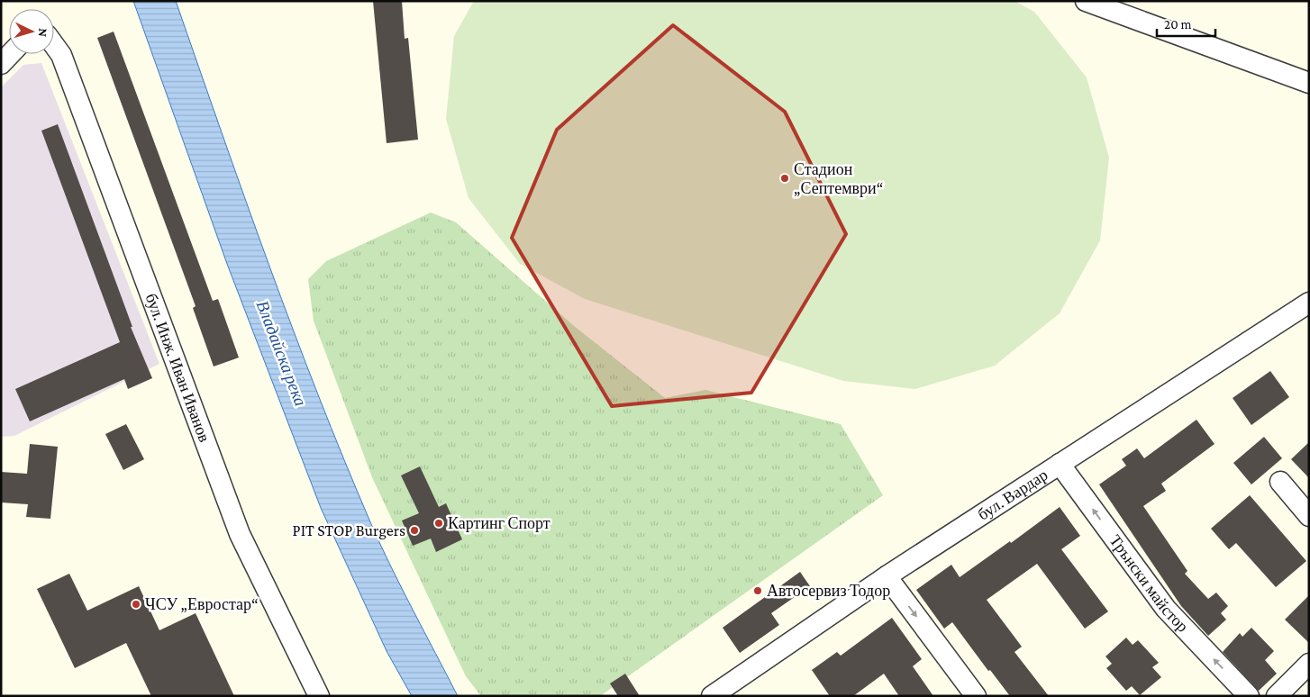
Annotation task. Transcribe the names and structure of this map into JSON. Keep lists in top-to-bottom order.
{
  "streets": {
    "street": ["бул. Инж. Иван Иванов", "бул. Вардар", "Трънски майстор"]
  },
  "crossings": [
    ["бул. Вардар", "Трънски майстор"]
  ],
  "one_way": ["Трънски майстор"],
  "water": ["Владайска река"],
  "places": [
    "Стадион „Септември“",
    "Картинг Спорт",
    "PIT STOP Burgers",
    "Автосервиз Тодор",
    "ЧСУ „Евростар“"
  ],
  "scale_bar": "20 m",
  "north": "right"
}
